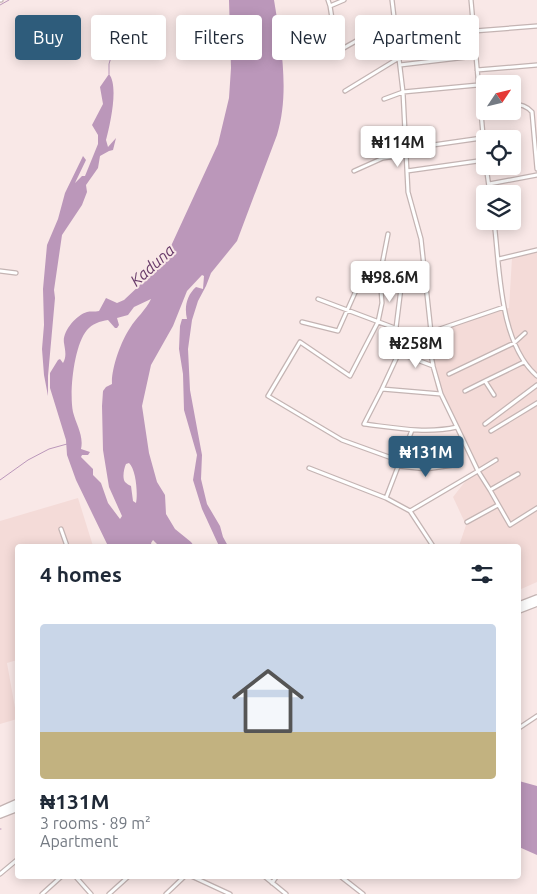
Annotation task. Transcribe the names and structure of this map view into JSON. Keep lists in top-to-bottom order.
{
  "water": ["Kaduna"],
  "north": "top right",
  "page": {
    "chip": [
      "Buy",
      "Rent",
      "Filters",
      "New",
      "Apartment"
    ],
    "price": [
      "₦114M",
      "₦98.6M",
      "₦258M",
      "₦131M"
    ],
    "heading": "4 homes",
    "list": [
      {
        "name": "₦131M",
        "note": "3 rooms · 89 m² · Apartment"
      }
    ]
  }
}
